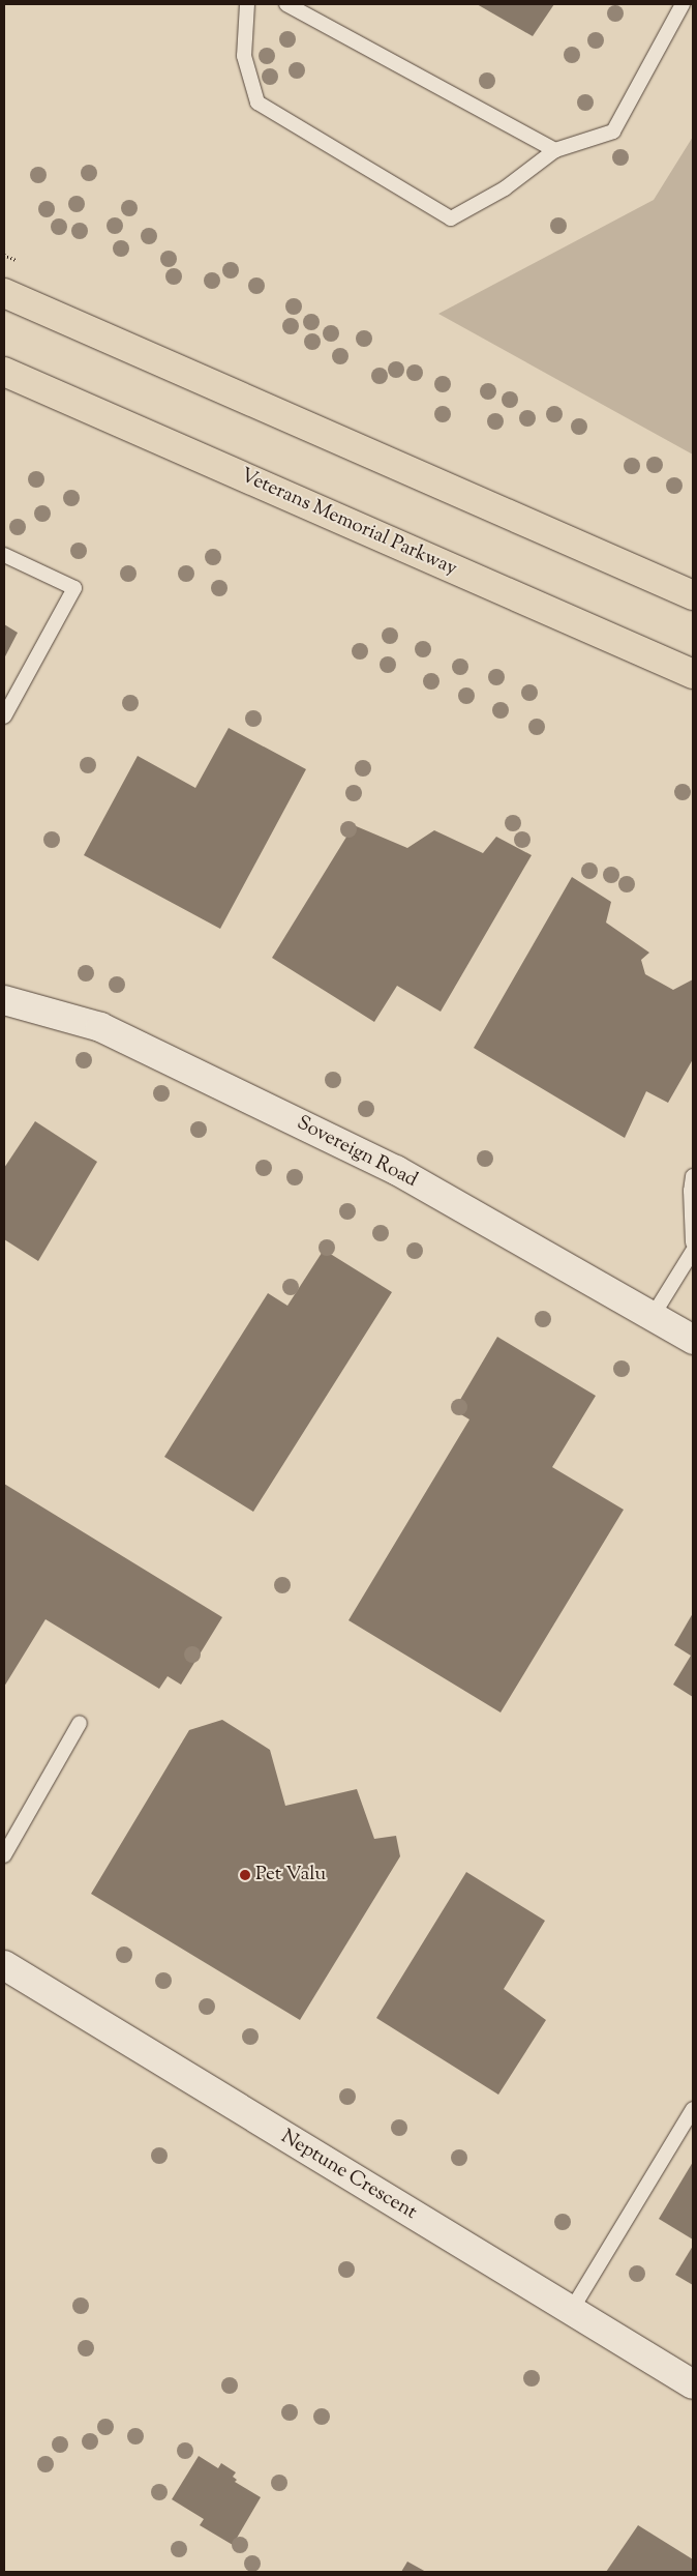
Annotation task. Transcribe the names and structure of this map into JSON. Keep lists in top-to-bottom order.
{
  "streets": {
    "highway": ["Veterans Memorial Parkway"],
    "street": ["Sovereign Road", "Neptune Crescent"]
  },
  "places": ["Pet Valu"]
}
